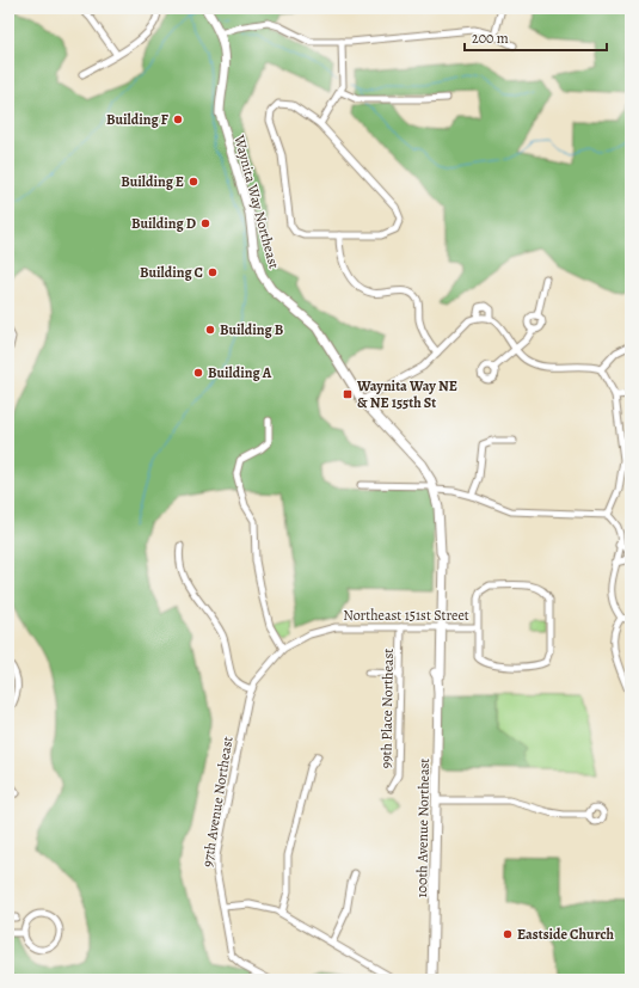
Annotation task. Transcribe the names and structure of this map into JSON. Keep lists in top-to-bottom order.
{
  "streets": {
    "main road": ["Waynita Way Northeast", "100th Avenue Northeast"],
    "street": ["Northeast 151st Street", "99th Place Northeast", "97th Avenue Northeast"]
  },
  "crossings": [
    ["Waynita Way Northeast", "100th Avenue Northeast"],
    ["Northeast 151st Street", "99th Place Northeast"],
    ["Northeast 151st Street", "97th Avenue Northeast"],
    ["Northeast 151st Street", "100th Avenue Northeast"]
  ],
  "places": {
    "other": [
      "Building F",
      "Building E",
      "Building D",
      "Building C",
      "Building B",
      "Building A",
      "Eastside Church"
    ],
    "transit": ["Waynita Way NE & NE 155th St"]
  },
  "scale_bar": "200 m"
}
